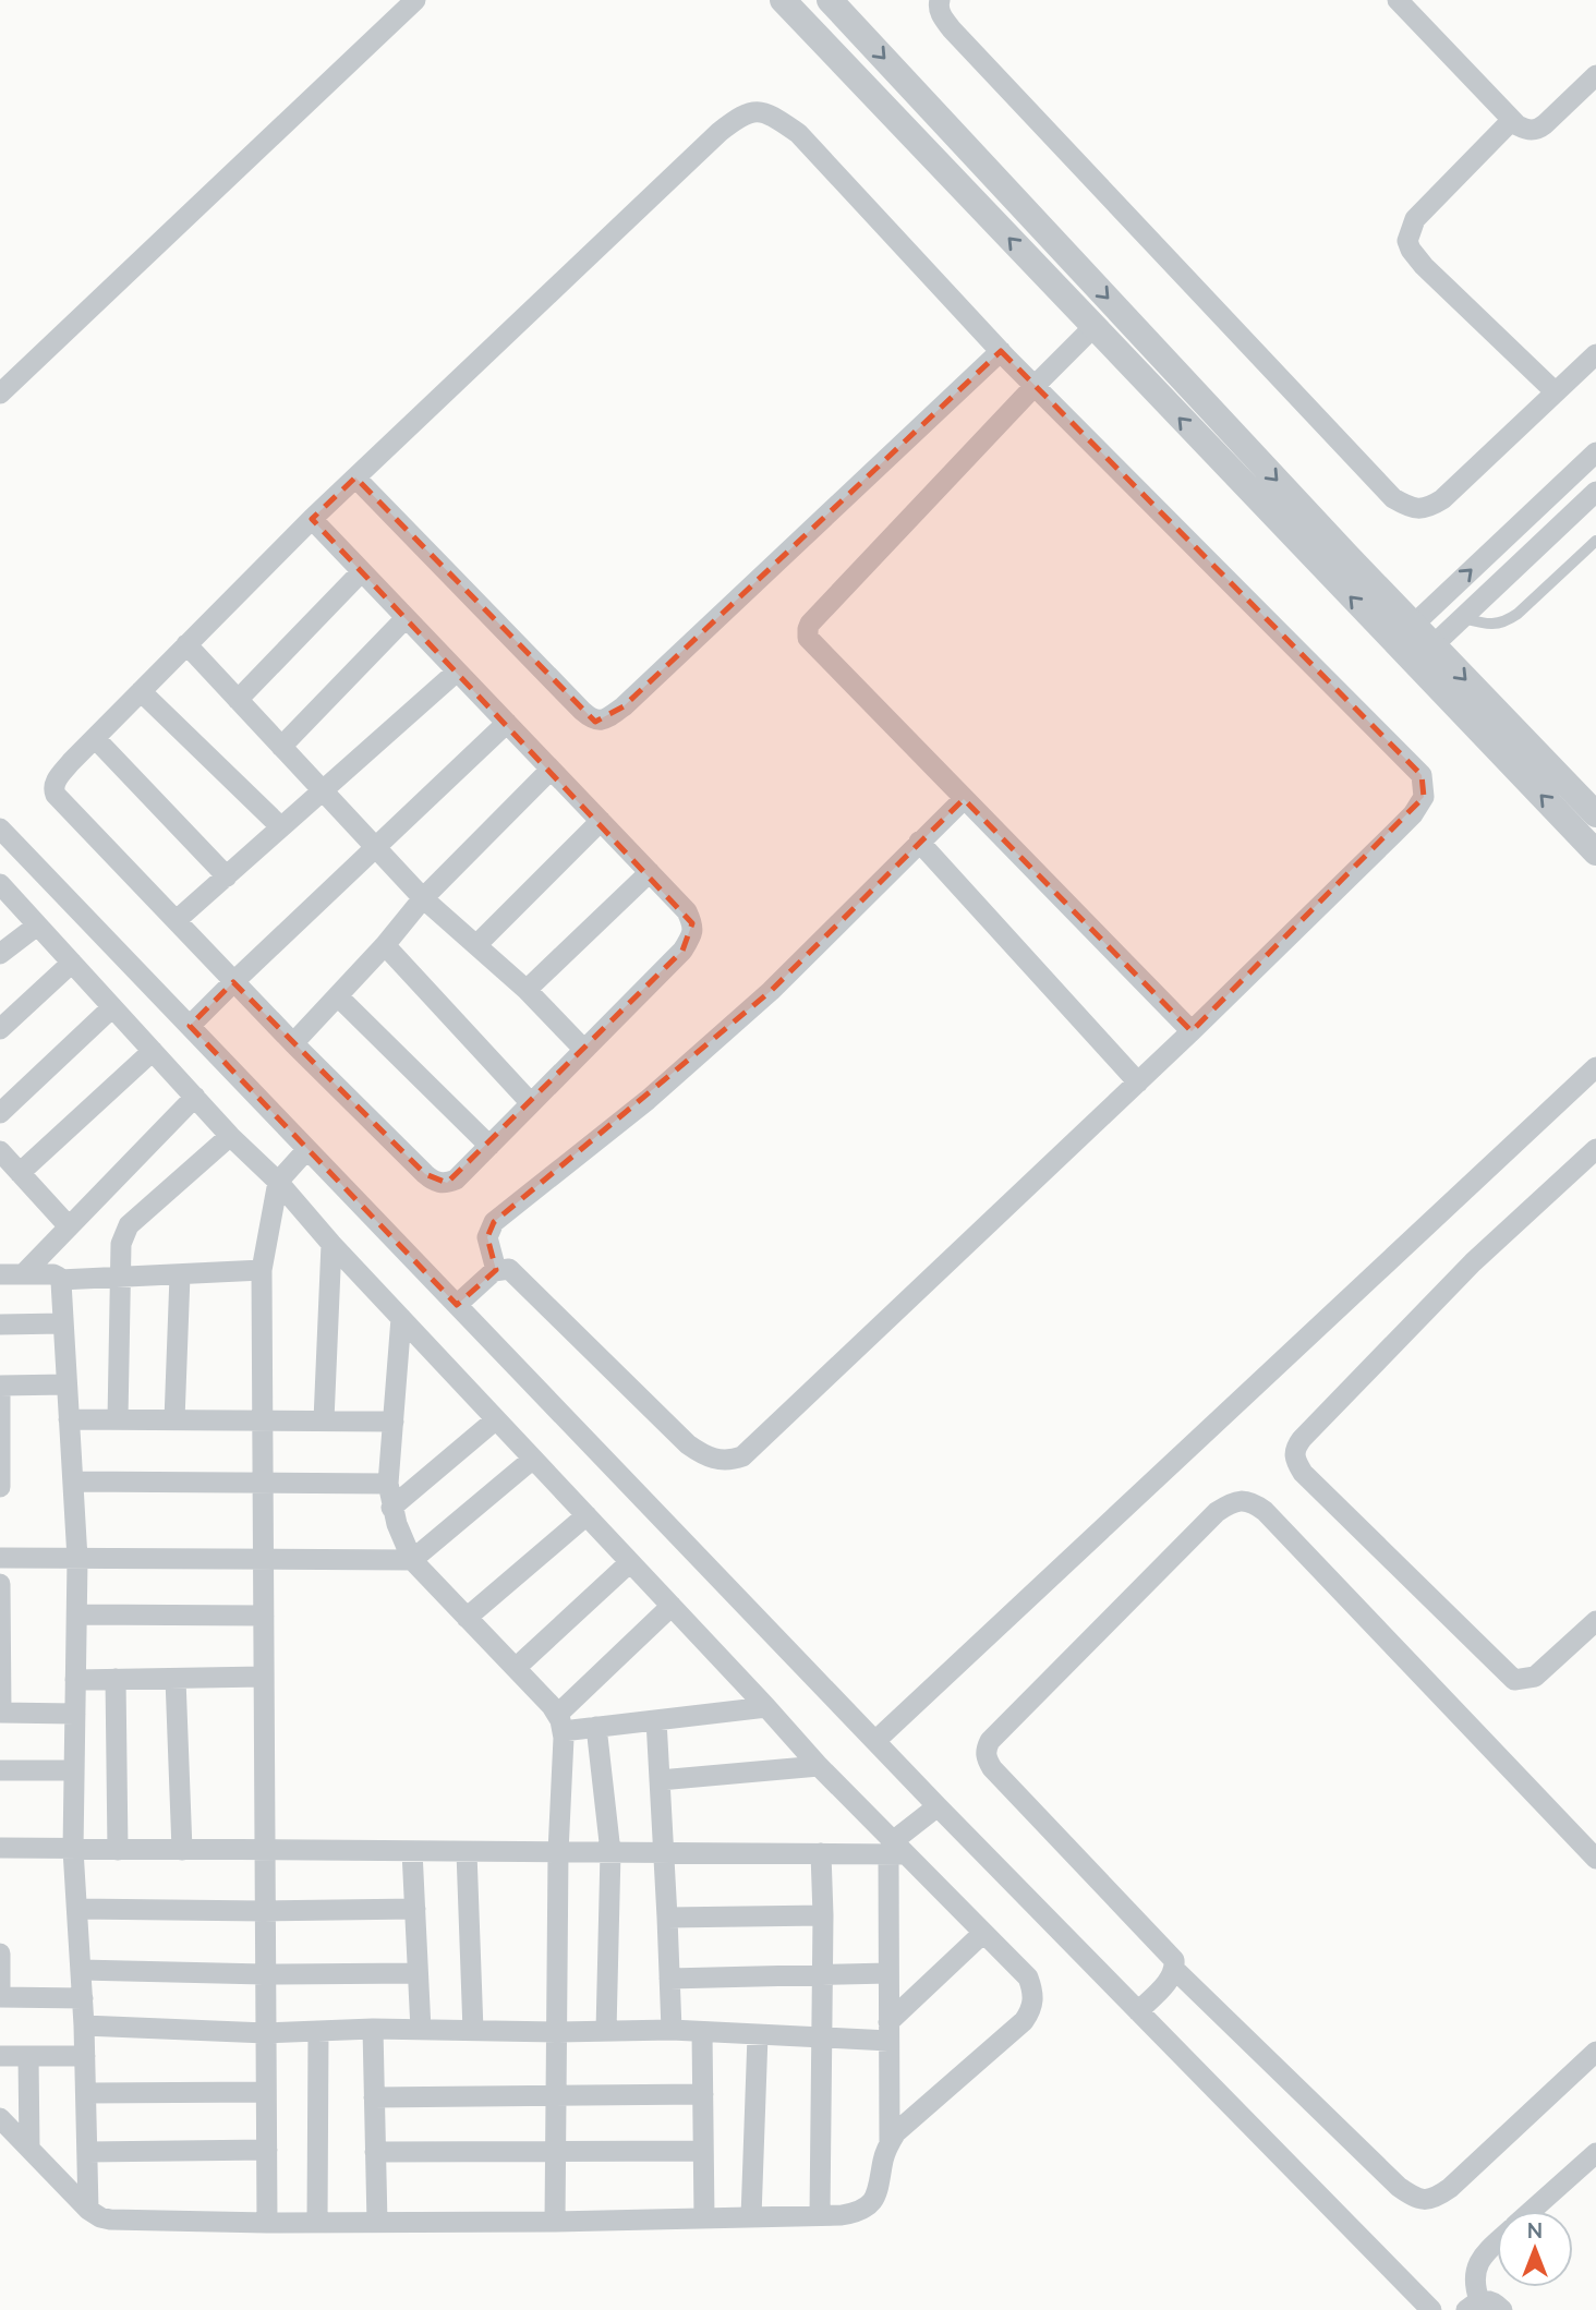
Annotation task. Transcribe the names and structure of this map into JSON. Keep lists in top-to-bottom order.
{
  "north": "top"
}
